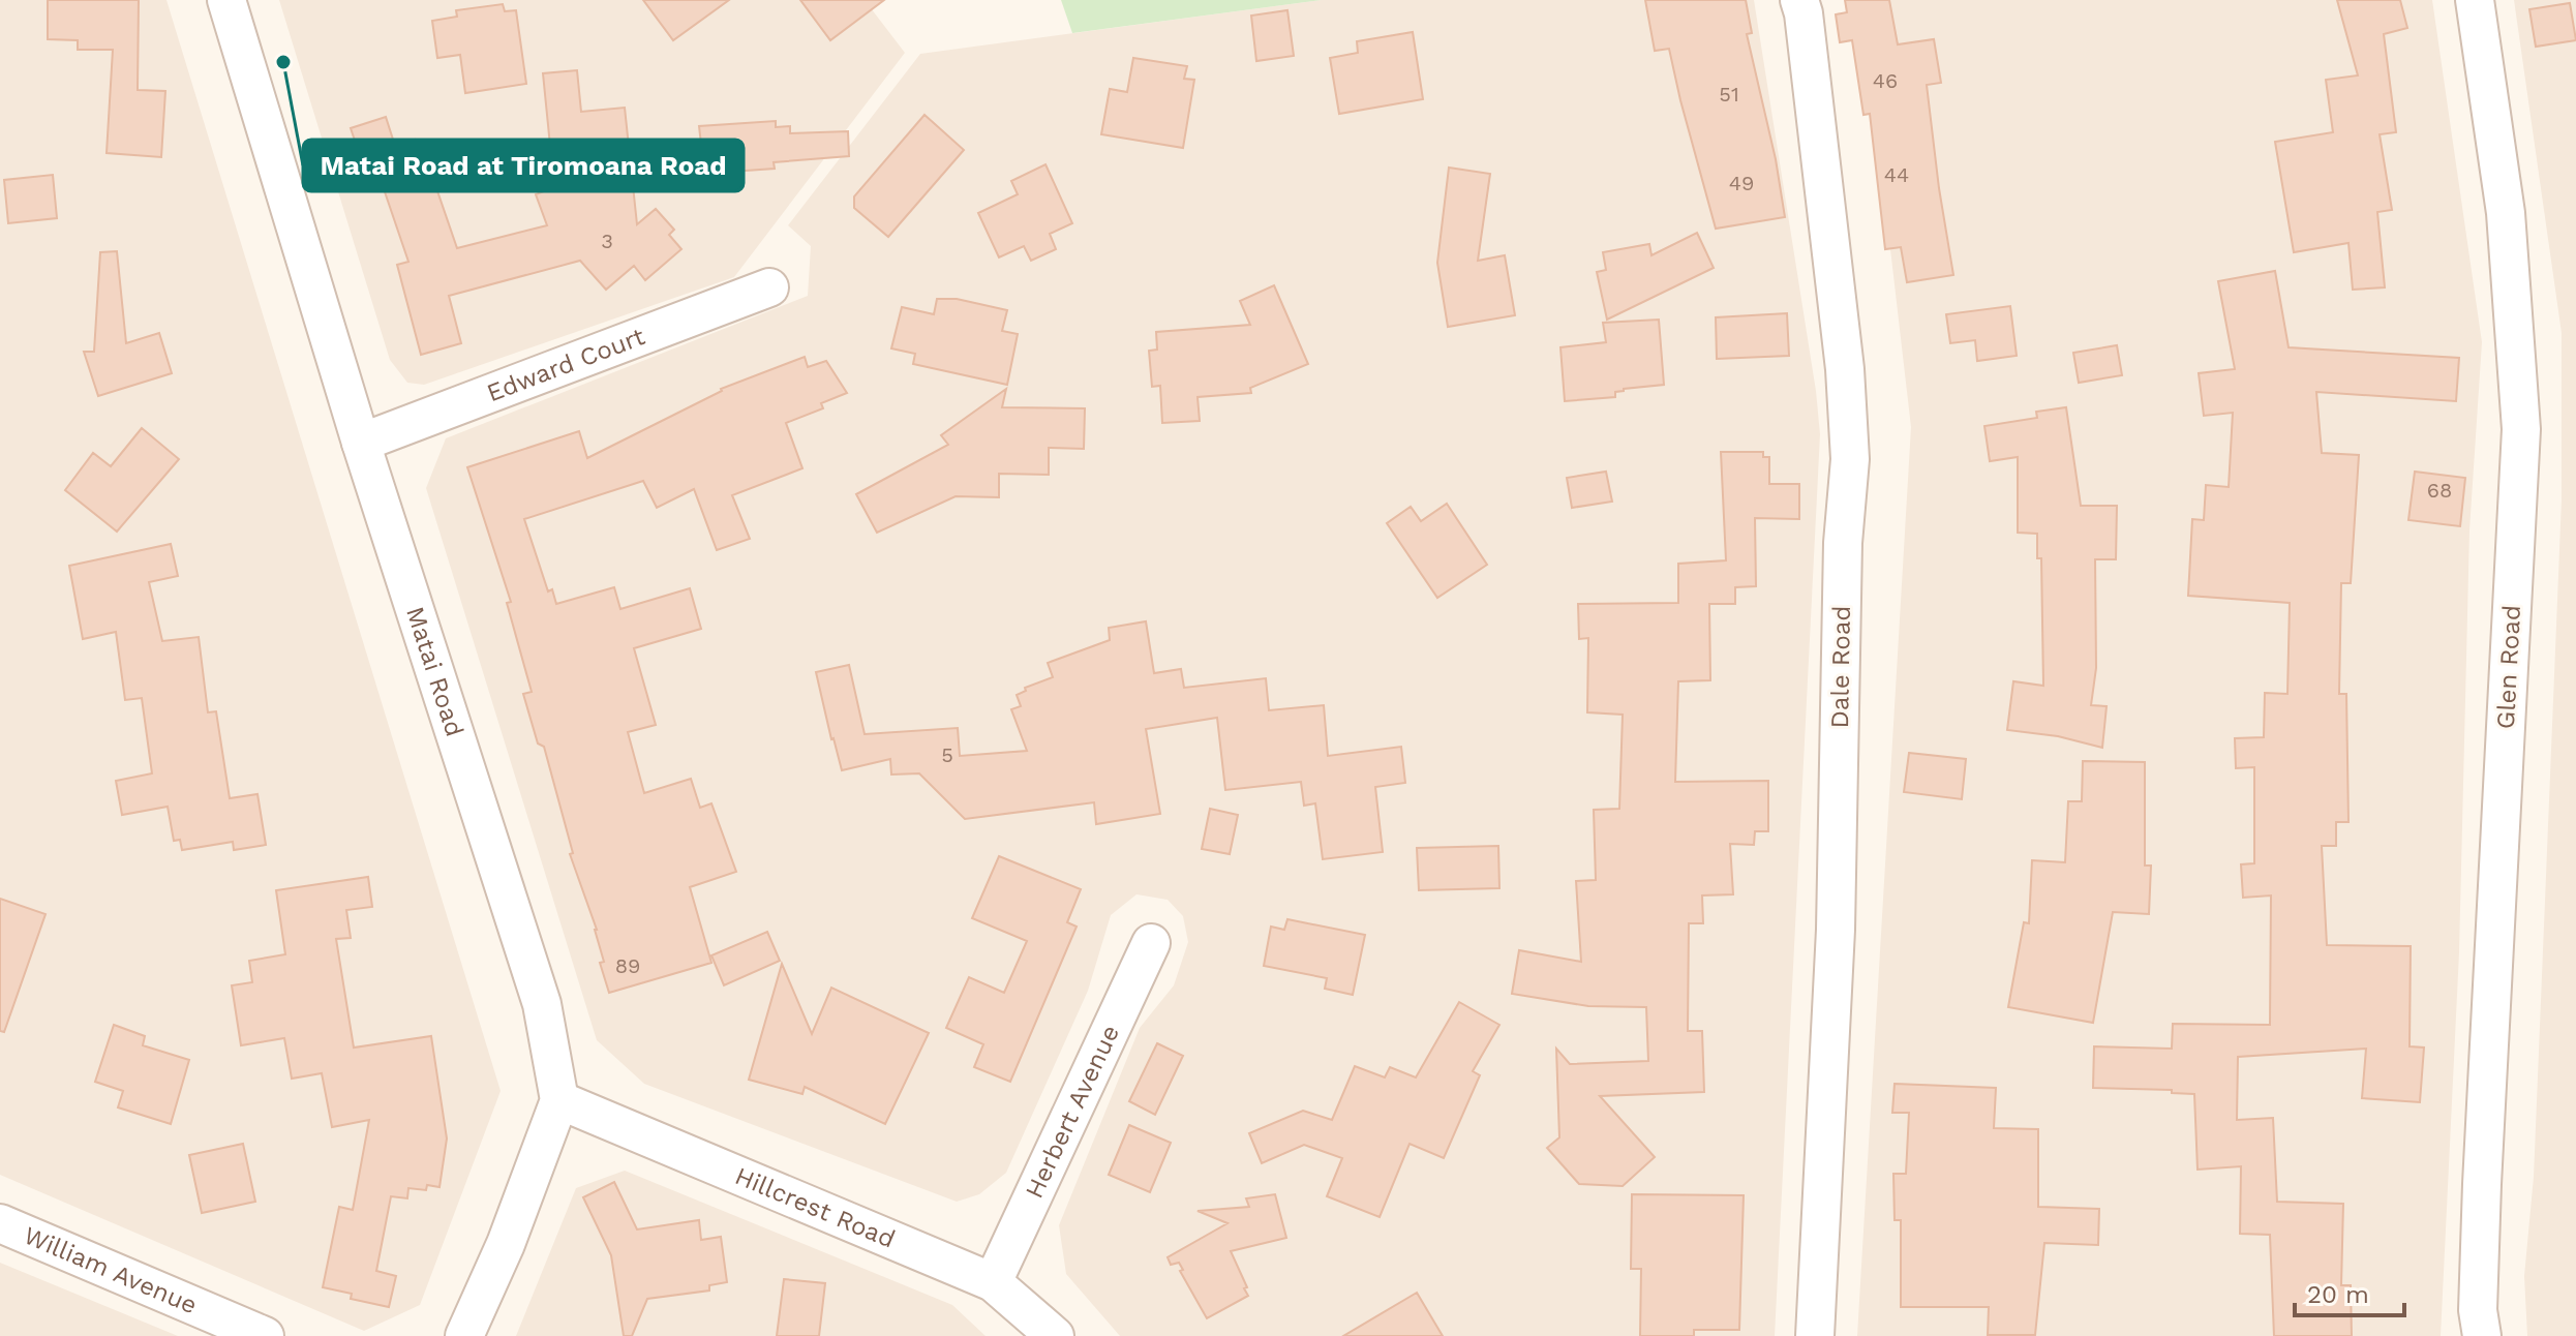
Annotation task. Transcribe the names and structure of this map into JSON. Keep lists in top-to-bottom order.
{
  "streets": {
    "street": [
      "Edward Court",
      "Dale Road",
      "Glen Road",
      "Matai Road",
      "Herbert Avenue",
      "Hillcrest Road",
      "William Avenue"
    ]
  },
  "crossings": [
    ["Edward Court", "Matai Road"],
    ["Matai Road", "Hillcrest Road"],
    ["Herbert Avenue", "Hillcrest Road"]
  ],
  "places": ["Matai Road at Tiromoana Road"],
  "house_numbers": [
    "46",
    "51",
    "44",
    "49",
    "3",
    "68",
    "5",
    "89"
  ],
  "scale_bar": "20 m"
}
